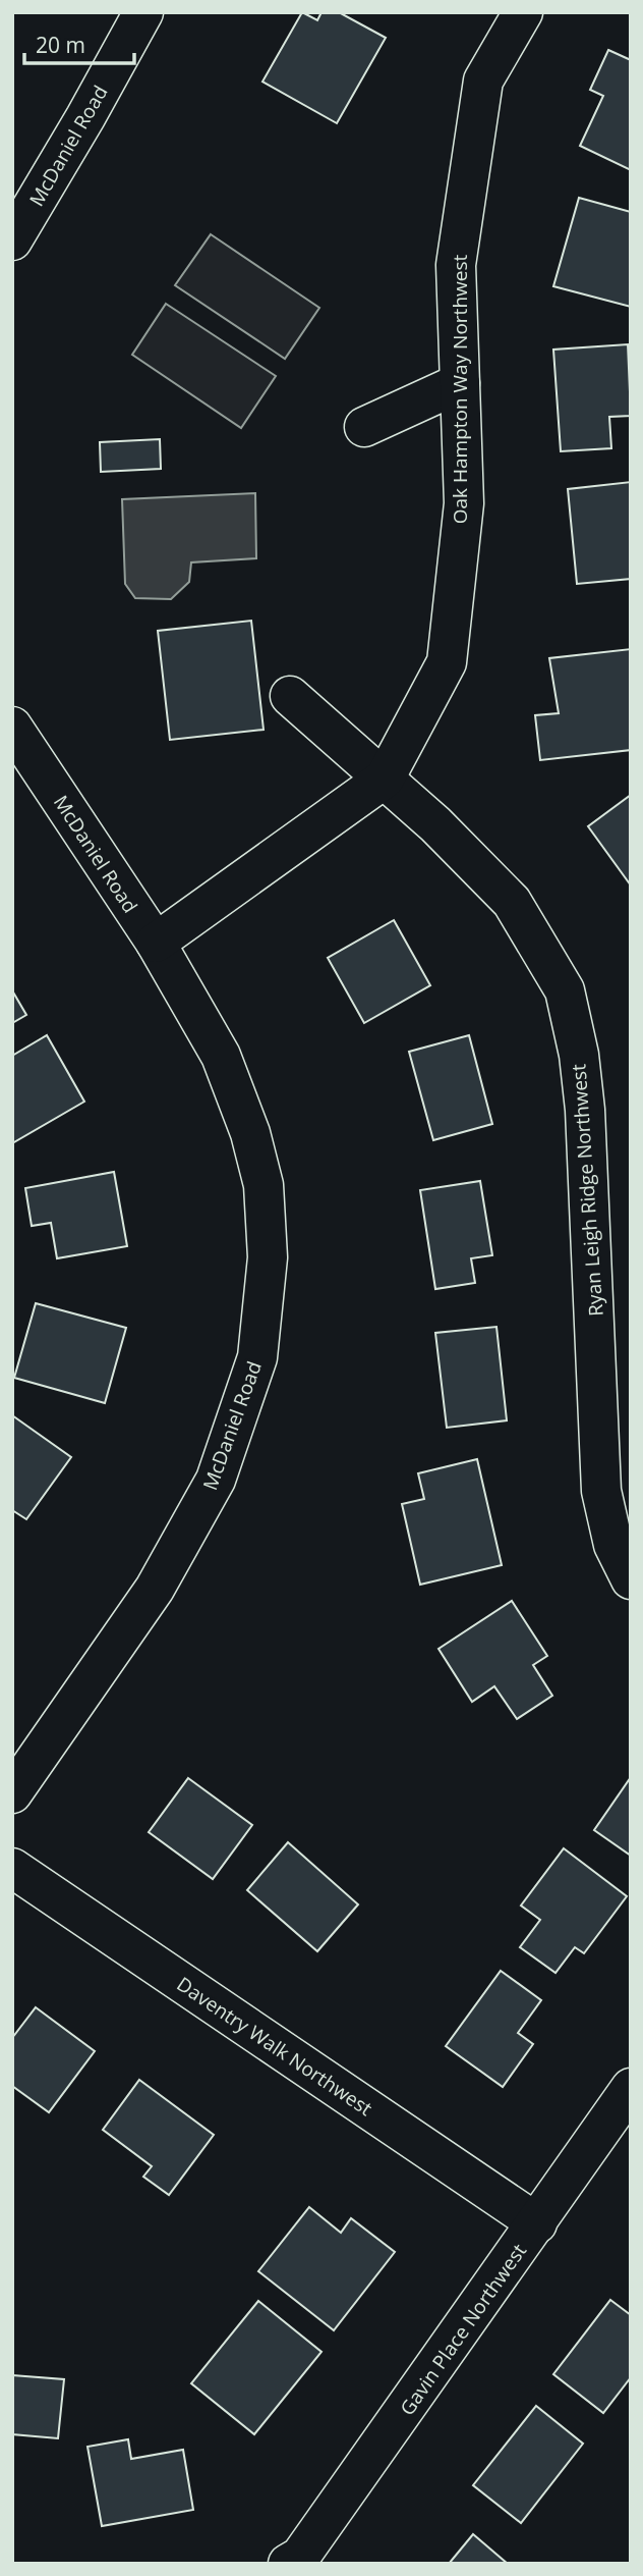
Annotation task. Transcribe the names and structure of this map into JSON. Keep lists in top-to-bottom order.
{
  "streets": {
    "street": [
      "McDaniel Road",
      "Oak Hampton Way Northwest",
      "Ryan Leigh Ridge Northwest",
      "Daventry Walk Northwest",
      "Gavin Place Northwest"
    ]
  },
  "crossings": [
    ["McDaniel Road", "Oak Hampton Way Northwest"],
    ["Oak Hampton Way Northwest", "Ryan Leigh Ridge Northwest"],
    ["Daventry Walk Northwest", "Gavin Place Northwest"]
  ],
  "scale_bar": "20 m"
}
